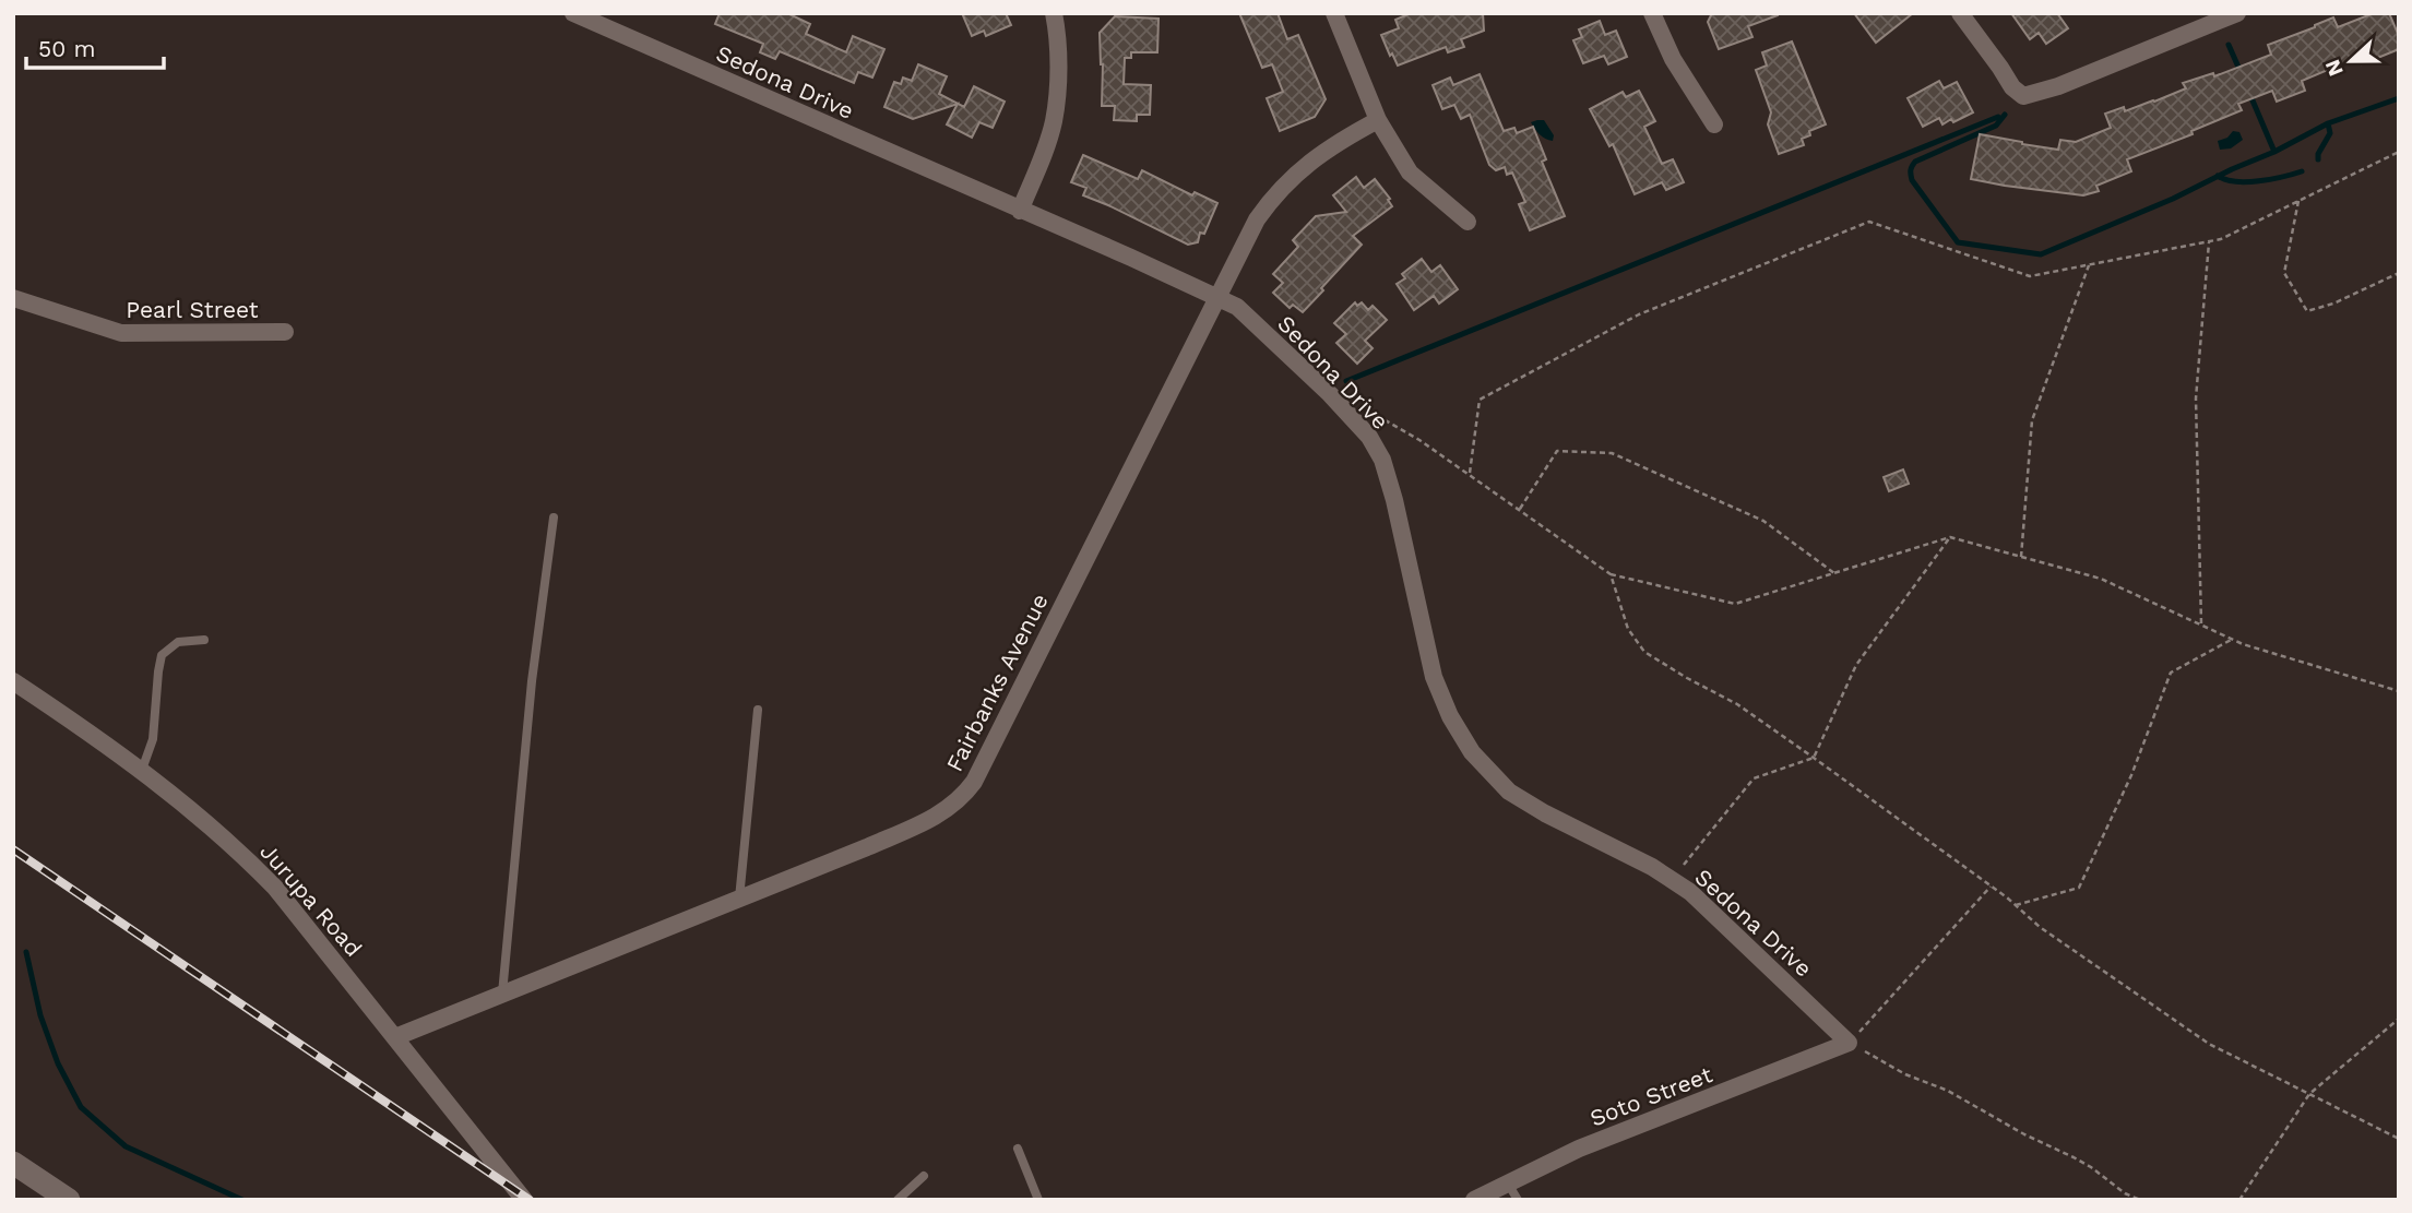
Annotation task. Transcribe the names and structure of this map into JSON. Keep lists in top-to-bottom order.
{
  "streets": {
    "street": [
      "Sedona Drive",
      "Pearl Street",
      "Fairbanks Avenue",
      "Jurupa Road",
      "Soto Street"
    ]
  },
  "crossings": [
    ["Sedona Drive", "Fairbanks Avenue"],
    ["Sedona Drive", "Soto Street"],
    ["Fairbanks Avenue", "Jurupa Road"]
  ],
  "scale_bar": "50 m",
  "north": "left"
}
